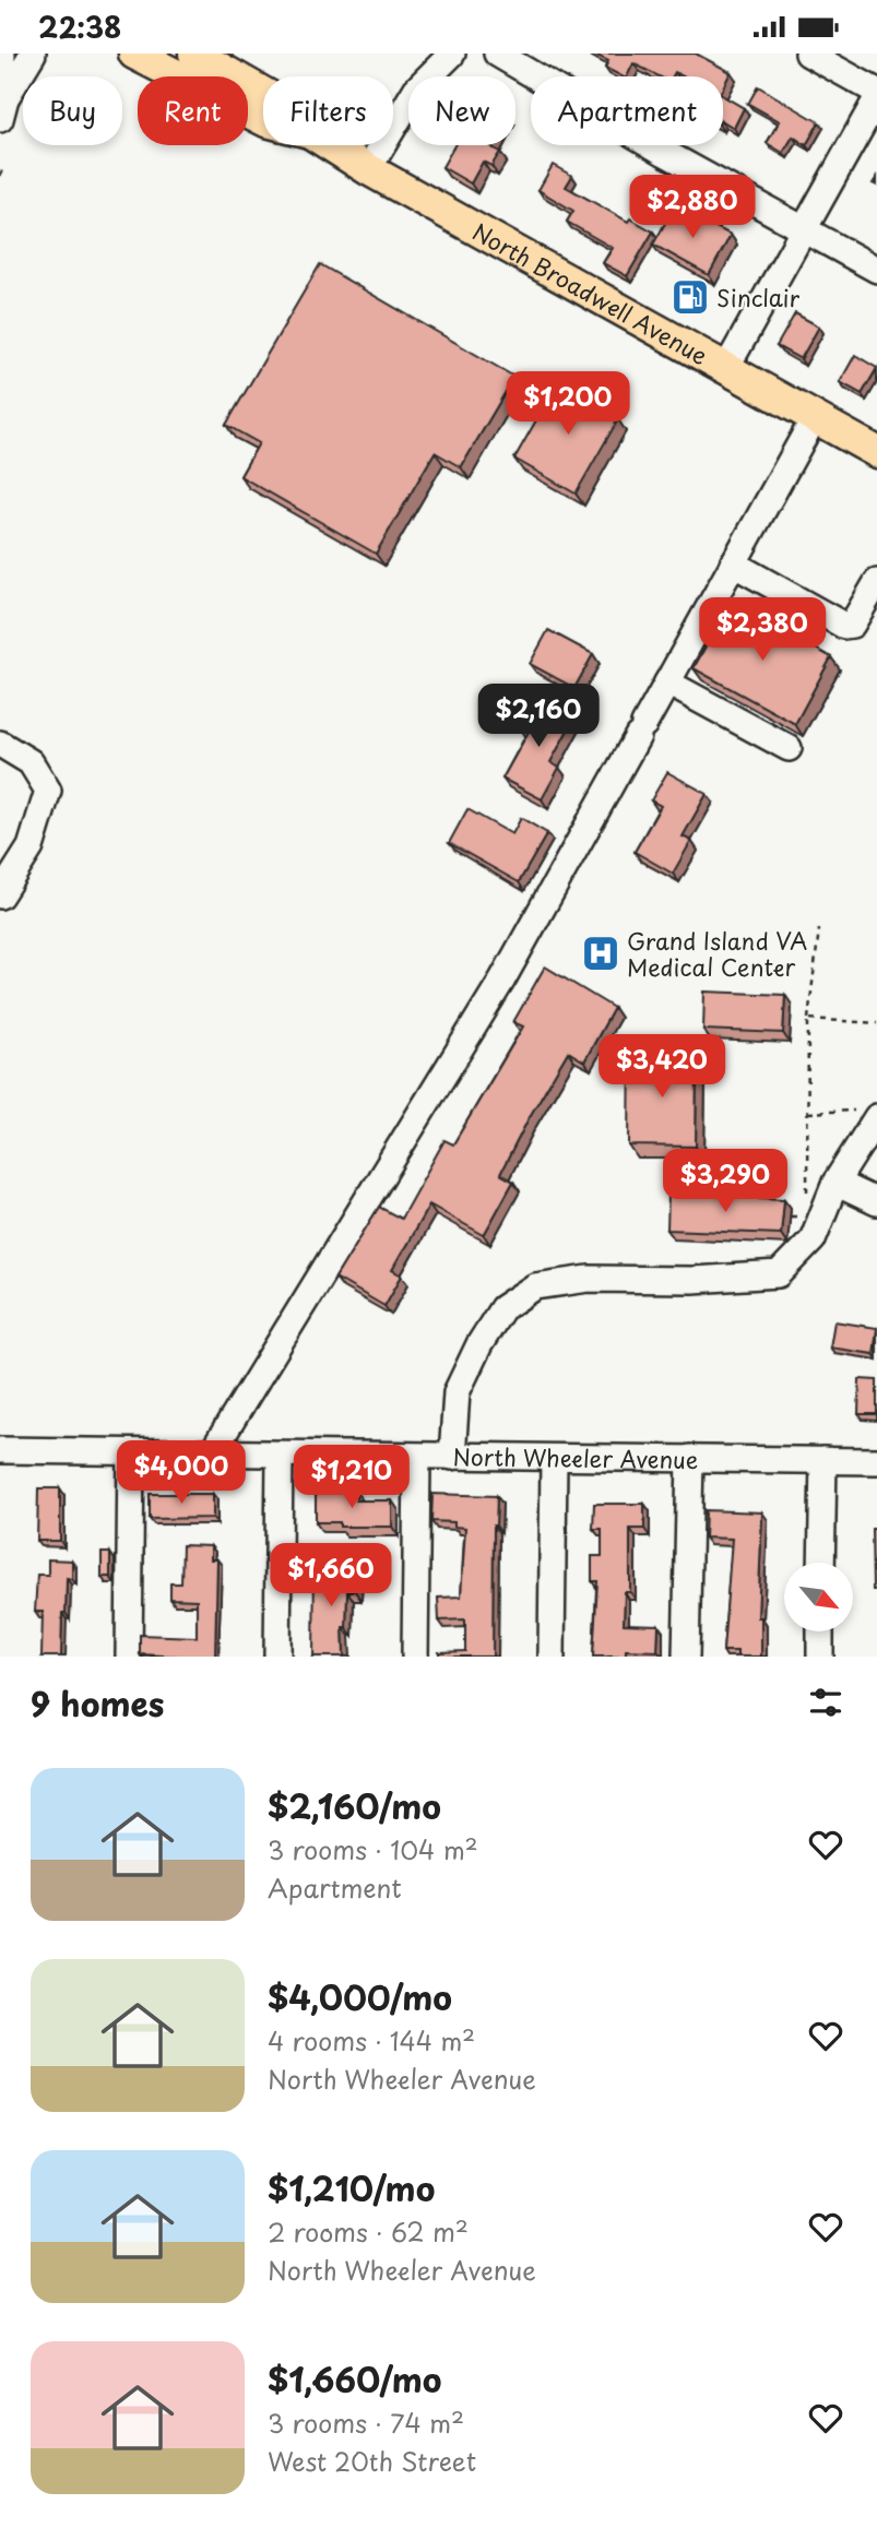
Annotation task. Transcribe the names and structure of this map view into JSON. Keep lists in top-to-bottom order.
{
  "streets": {
    "main road": ["North Broadwell Avenue"],
    "street": ["North Wheeler Avenue"]
  },
  "places": {
    "fuel station": ["Sinclair"],
    "hospital": ["Grand Island VA Medical Center"]
  },
  "north": "bottom right",
  "page": {
    "status": "22:38",
    "chip": [
      "Buy",
      "Rent",
      "Filters",
      "New",
      "Apartment"
    ],
    "price": [
      "$2,880",
      "$1,200",
      "$2,380",
      "$2,160",
      "$3,420",
      "$3,290",
      "$4,000",
      "$1,210",
      "$1,660"
    ],
    "heading": "9 homes",
    "list": [
      {
        "name": "$2,160/mo",
        "note": "3 rooms · 104 m² · Apartment"
      },
      {
        "name": "$4,000/mo",
        "note": "4 rooms · 144 m² · North Wheeler Avenue"
      },
      {
        "name": "$1,210/mo",
        "note": "2 rooms · 62 m² · North Wheeler Avenue"
      },
      {
        "name": "$1,660/mo",
        "note": "3 rooms · 74 m² · West 20th Street"
      }
    ]
  }
}
